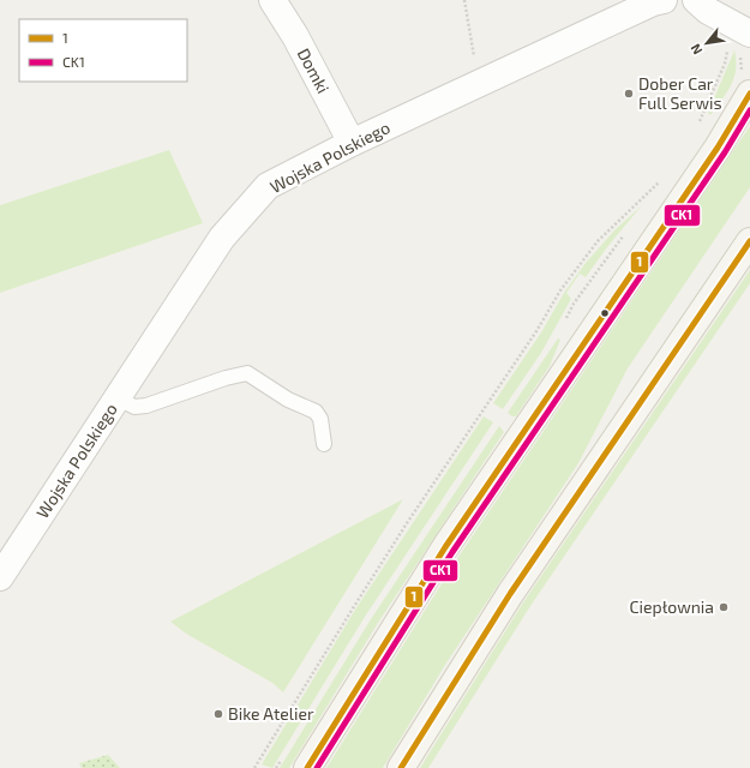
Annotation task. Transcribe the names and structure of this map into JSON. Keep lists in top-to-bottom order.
{
  "streets": {
    "street": ["Domki", "Wojska Polskiego"]
  },
  "crossings": [
    ["Domki", "Wojska Polskiego"]
  ],
  "places": ["Dober Car Full Serwis", "Ciepłownia", "Bike Atelier"],
  "lines": ["transit line 1", "transit line CK1"],
  "legend": ["1", "CK1"],
  "north": "bottom left"
}
